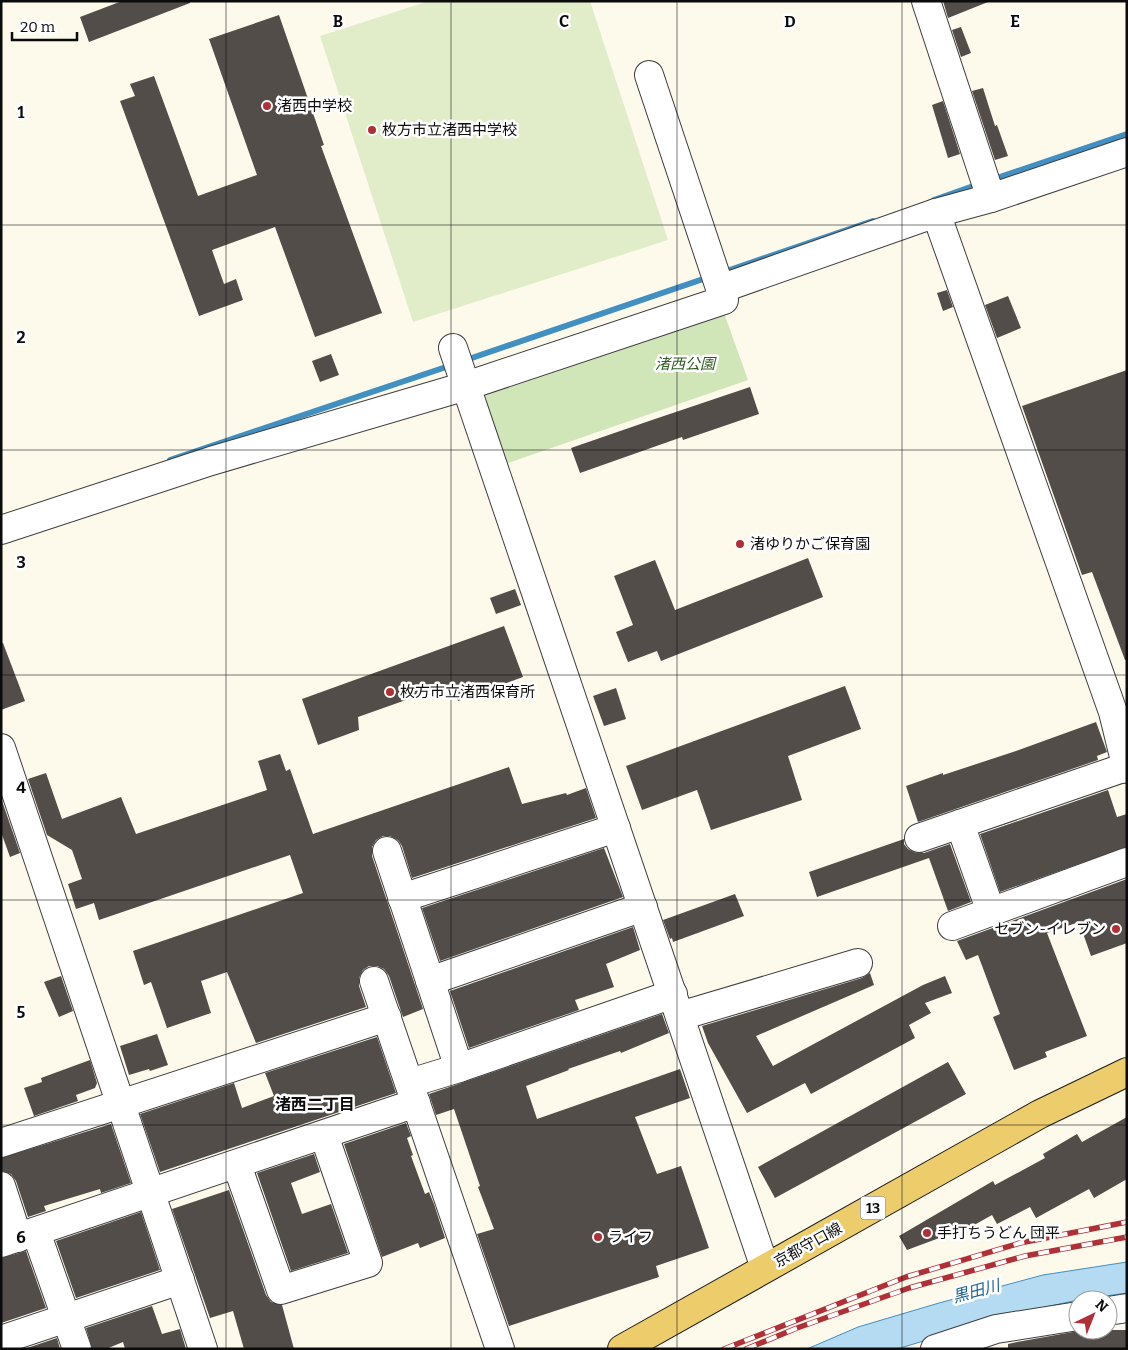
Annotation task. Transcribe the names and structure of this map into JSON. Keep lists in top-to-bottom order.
{
  "streets": {
    "main road": ["13", "京都守口線"]
  },
  "districts": ["渚西二丁目"],
  "water": ["黒田川"],
  "parks": ["渚西公園"],
  "places": [
    "渚西中学校",
    "枚方市立渚西中学校",
    "渚ゆりかご保育園",
    "枚方市立渚西保育所",
    "セブン-イレブン",
    "手打ちうどん 団平",
    "ライフ"
  ],
  "scale_bar": "20 m",
  "north": "top right",
  "grid": {
    "columns": [
      "B",
      "C",
      "D",
      "E"
    ],
    "rows": [
      "1",
      "2",
      "3",
      "4",
      "5",
      "6"
    ]
  }
}
